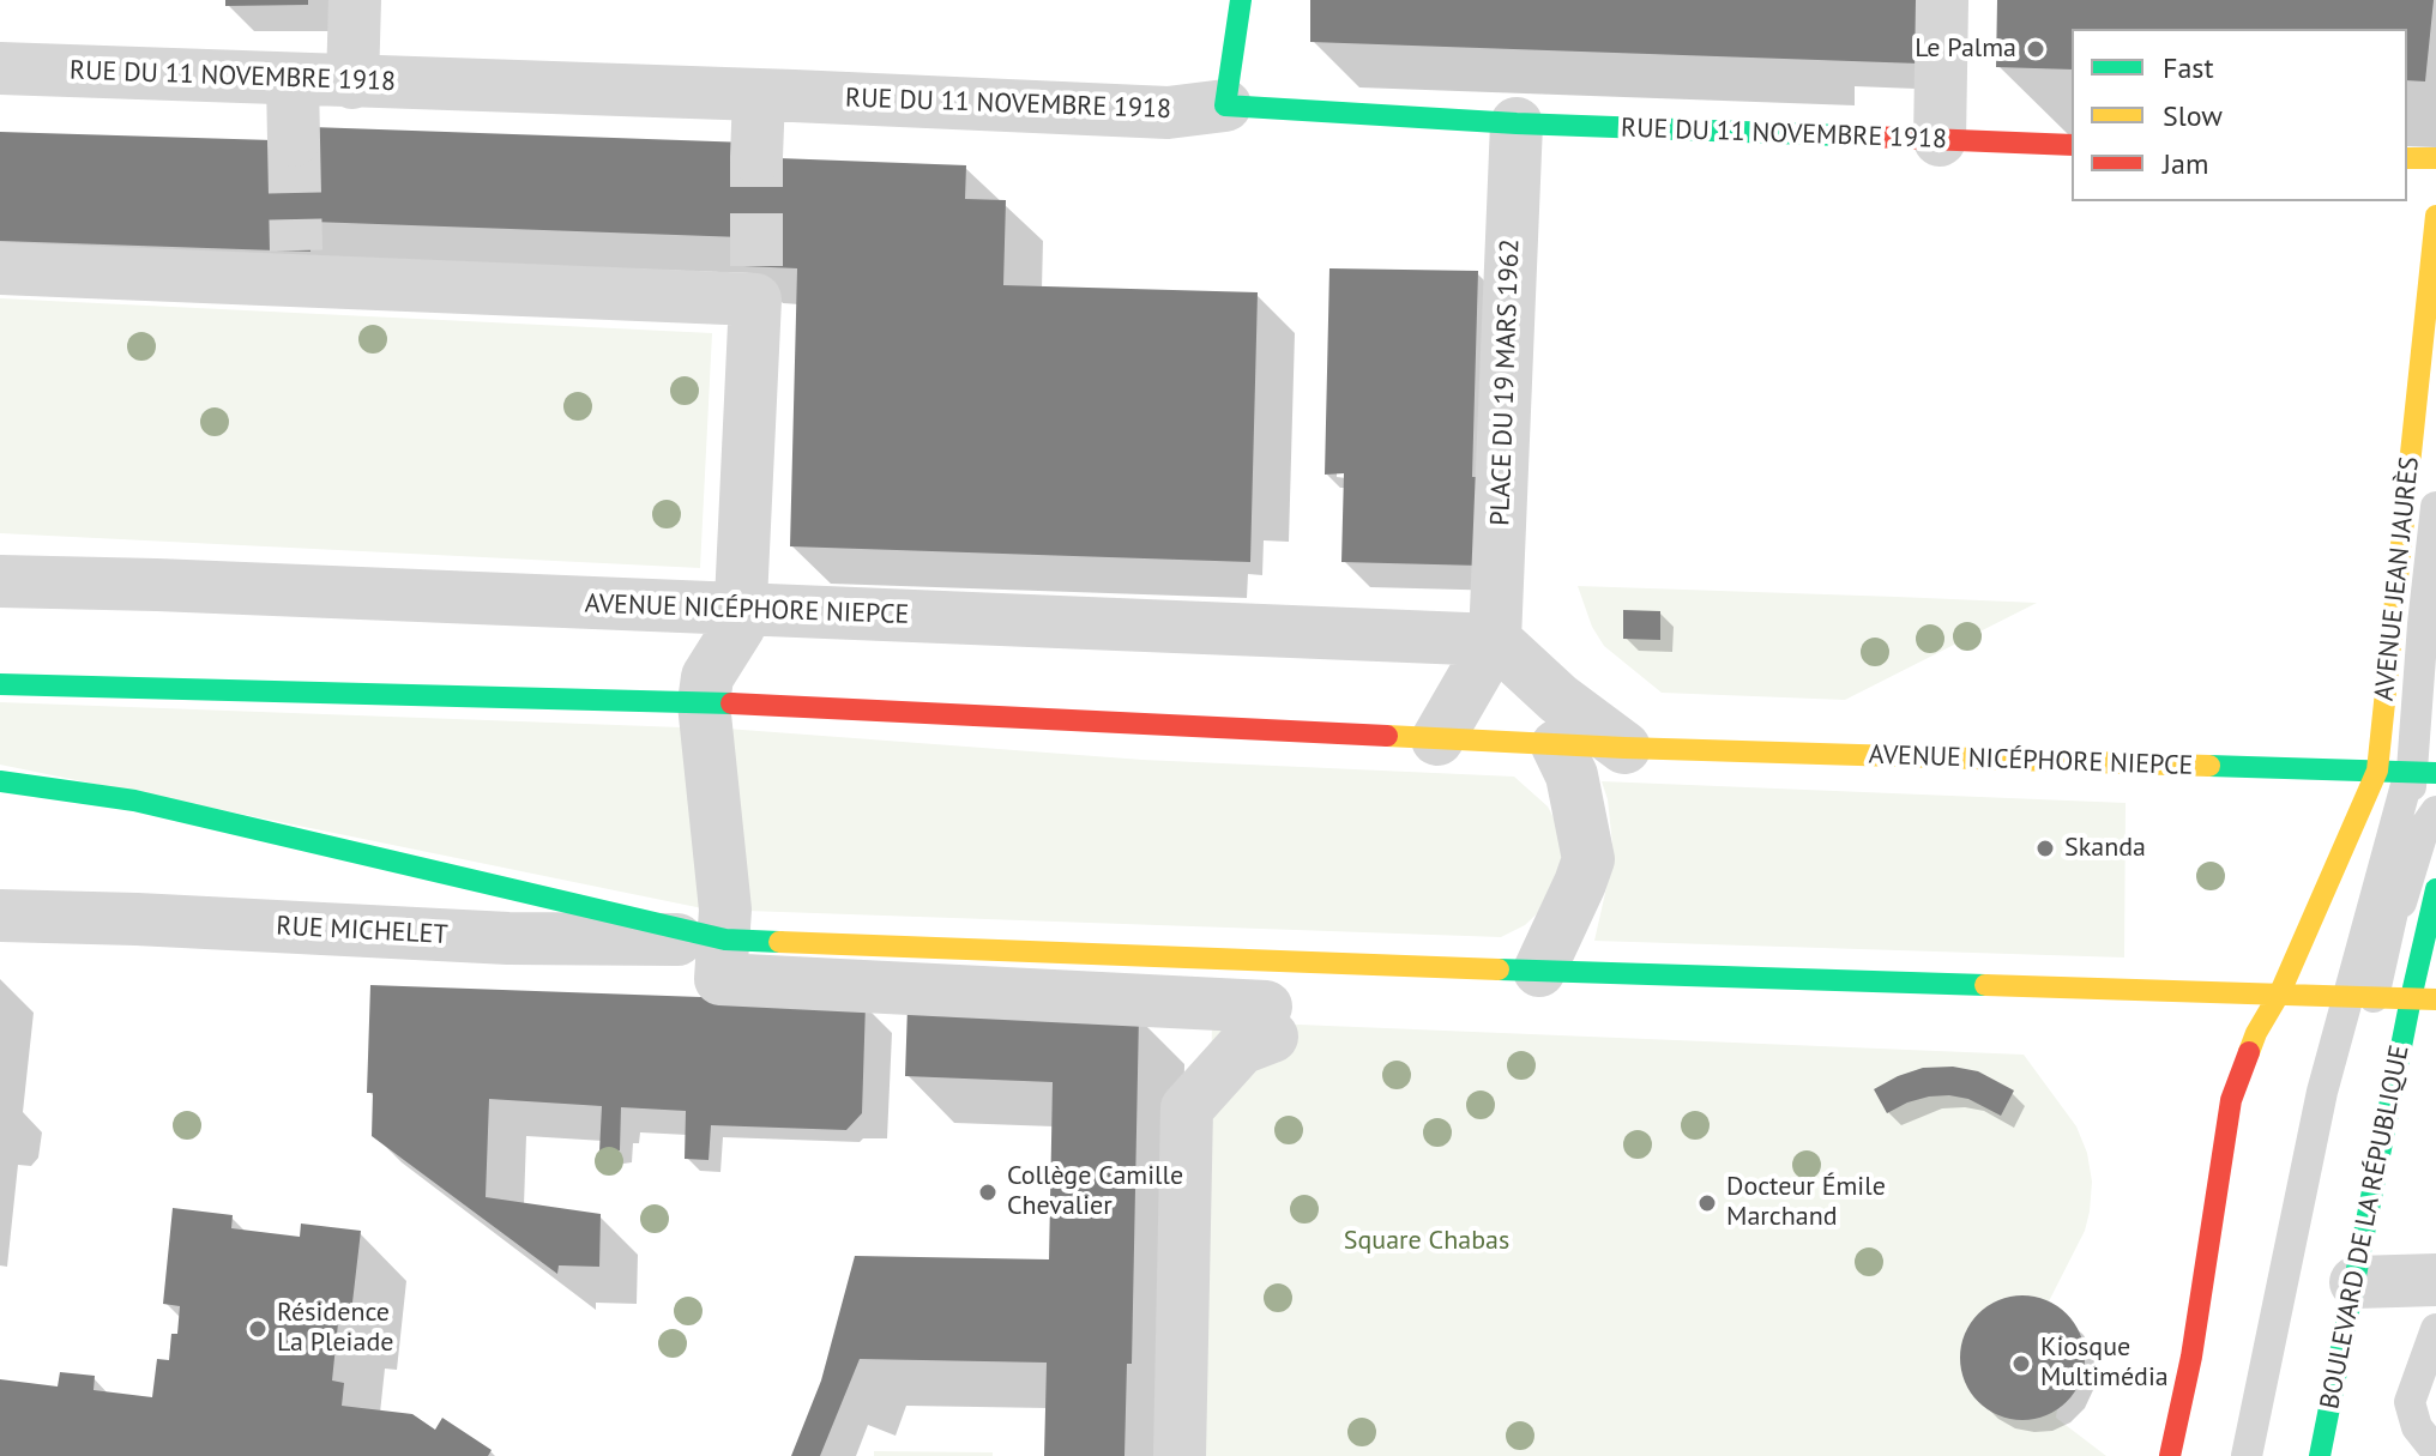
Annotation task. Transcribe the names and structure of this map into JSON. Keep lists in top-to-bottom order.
{
  "streets": {
    "main road": [
      "RUE DU 11 NOVEMBRE 1918",
      "AVENUE JEAN JAURÈS",
      "AVENUE NICÉPHORE NIEPCE",
      "BOULEVARD DE LA RÉPUBLIQUE"
    ],
    "street": ["PLACE DU 19 MARS 1962", "RUE MICHELET"]
  },
  "crossings": [
    ["RUE DU 11 NOVEMBRE 1918", "PLACE DU 19 MARS 1962"],
    ["PLACE DU 19 MARS 1962", "AVENUE NICÉPHORE NIEPCE"],
    ["AVENUE JEAN JAURÈS", "AVENUE NICÉPHORE NIEPCE"]
  ],
  "parks": ["Square Chabas"],
  "places": [
    "Le Palma",
    "Skanda",
    "Collège Camille Chevalier",
    "Docteur Émile Marchand",
    "Résidence La Pleiade",
    "Kiosque Multimédia"
  ],
  "legend": ["Fast", "Slow", "Jam"]
}
